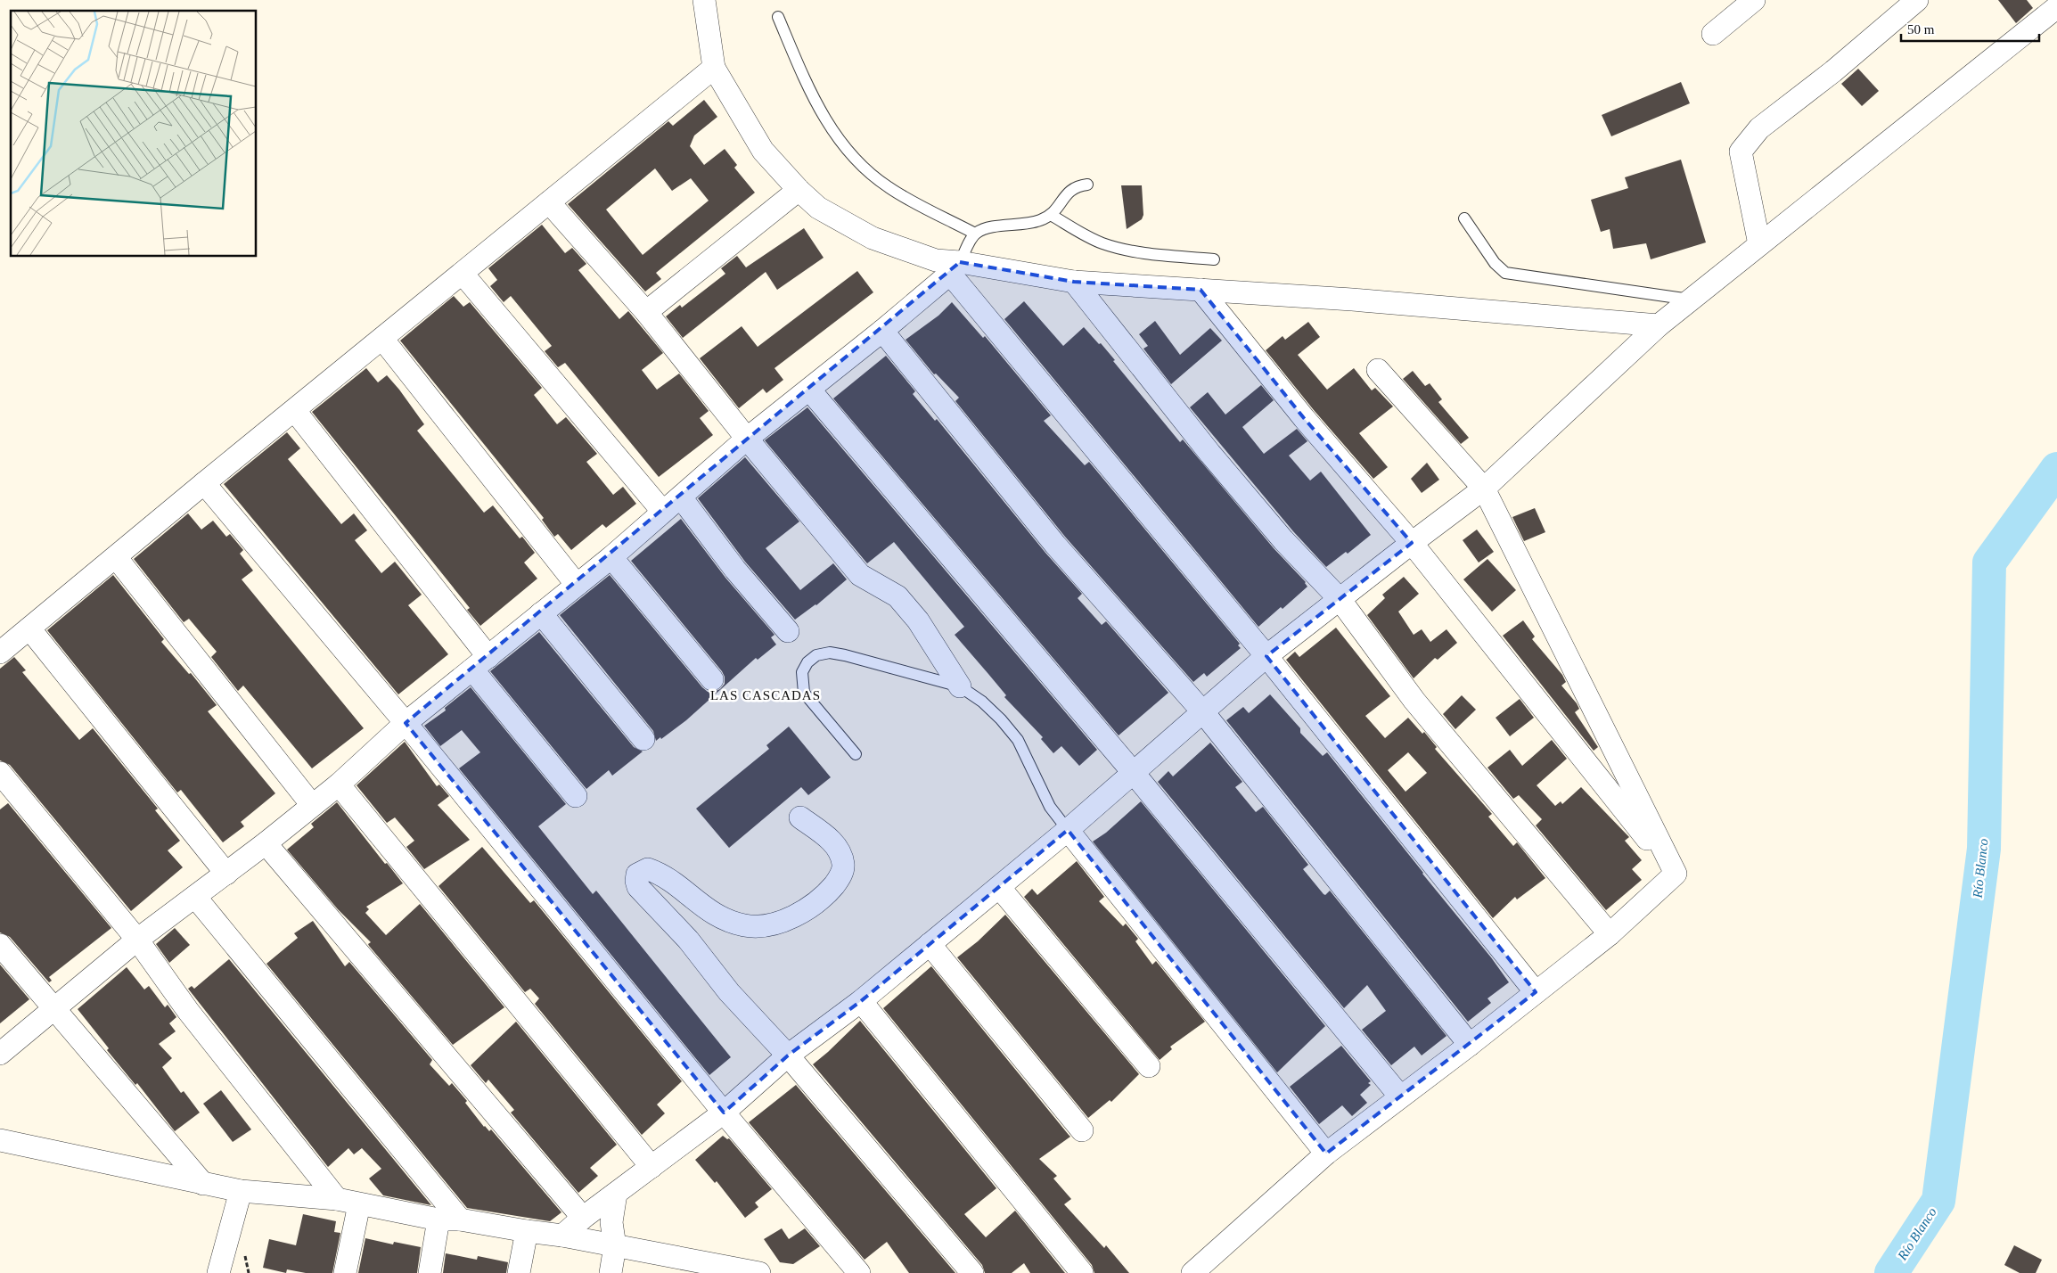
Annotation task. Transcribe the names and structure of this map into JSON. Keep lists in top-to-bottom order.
{
  "districts": ["LAS CASCADAS"],
  "water": ["Río Blanco"],
  "scale_bar": "50 m"
}
